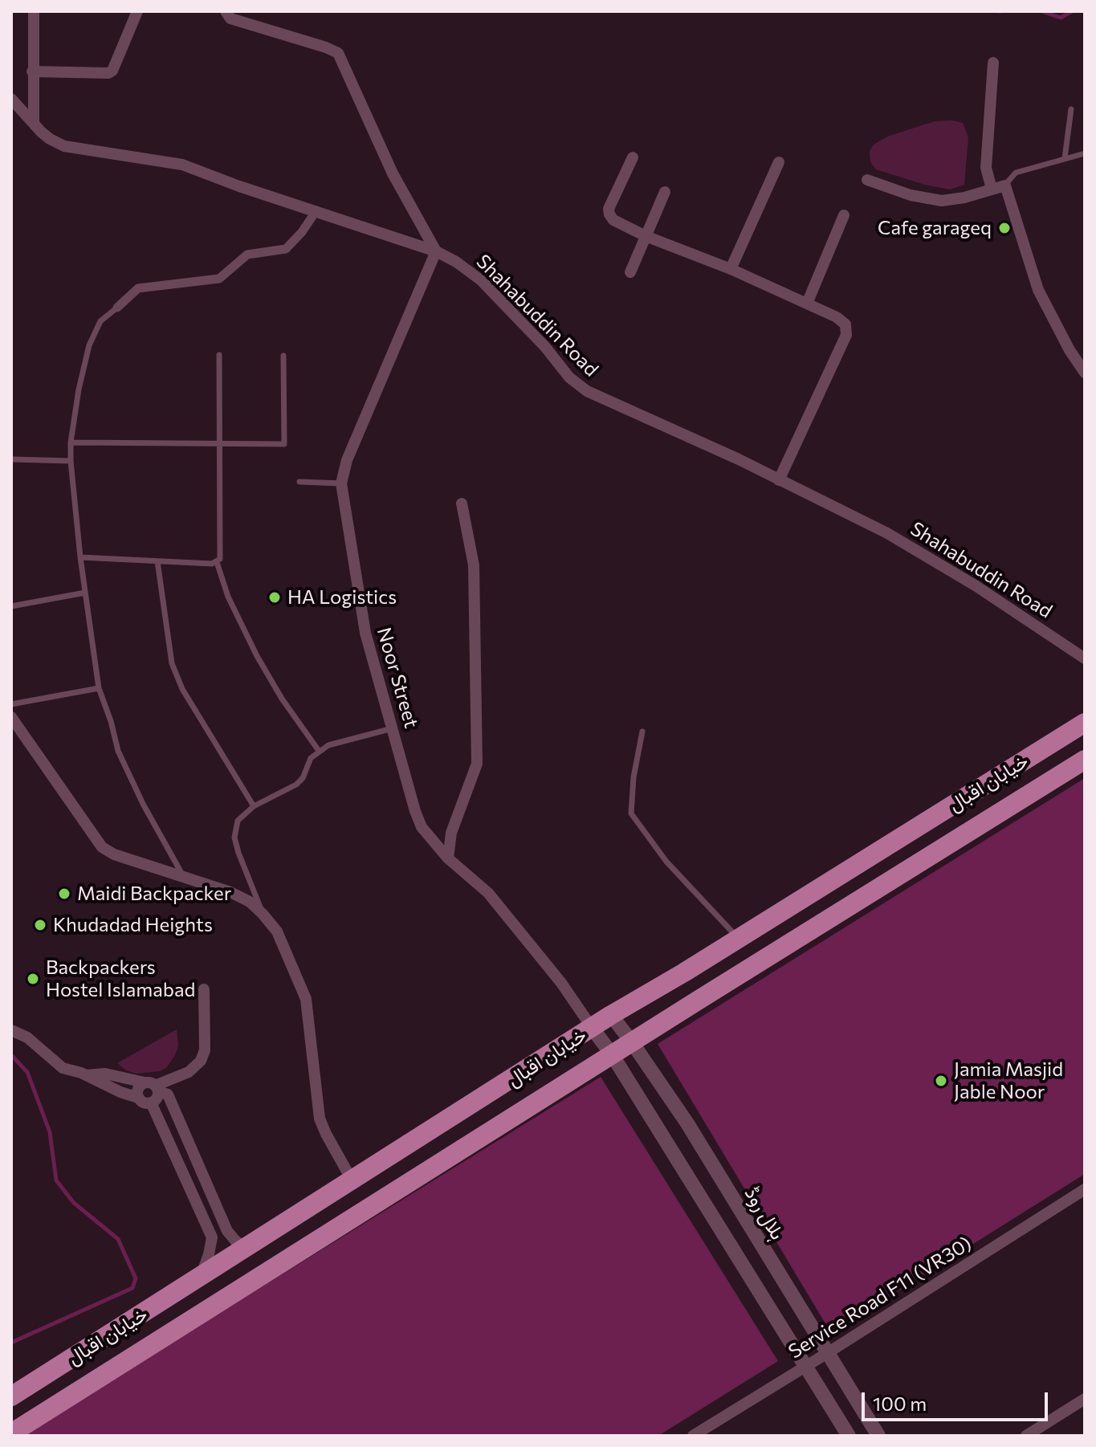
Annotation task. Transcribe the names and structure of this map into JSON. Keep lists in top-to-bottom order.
{
  "streets": {
    "main road": ["خیابان اقبال"],
    "street": [
      "Shahabuddin Road",
      "Noor Street",
      "ہلال روڈ",
      "Service Road F11 (VR30)"
    ]
  },
  "crossings": [
    ["Shahabuddin Road", "Noor Street"],
    ["Noor Street", "خیابان اقبال"],
    ["خیابان اقبال", "ہلال روڈ"],
    ["ہلال روڈ", "Service Road F11 (VR30)"]
  ],
  "places": [
    "Cafe garageq",
    "HA Logistics",
    "Maidi Backpacker",
    "Khudadad Heights",
    "Backpackers Hostel Islamabad",
    "Jamia Masjid Jable Noor"
  ],
  "scale_bar": "100 m"
}
